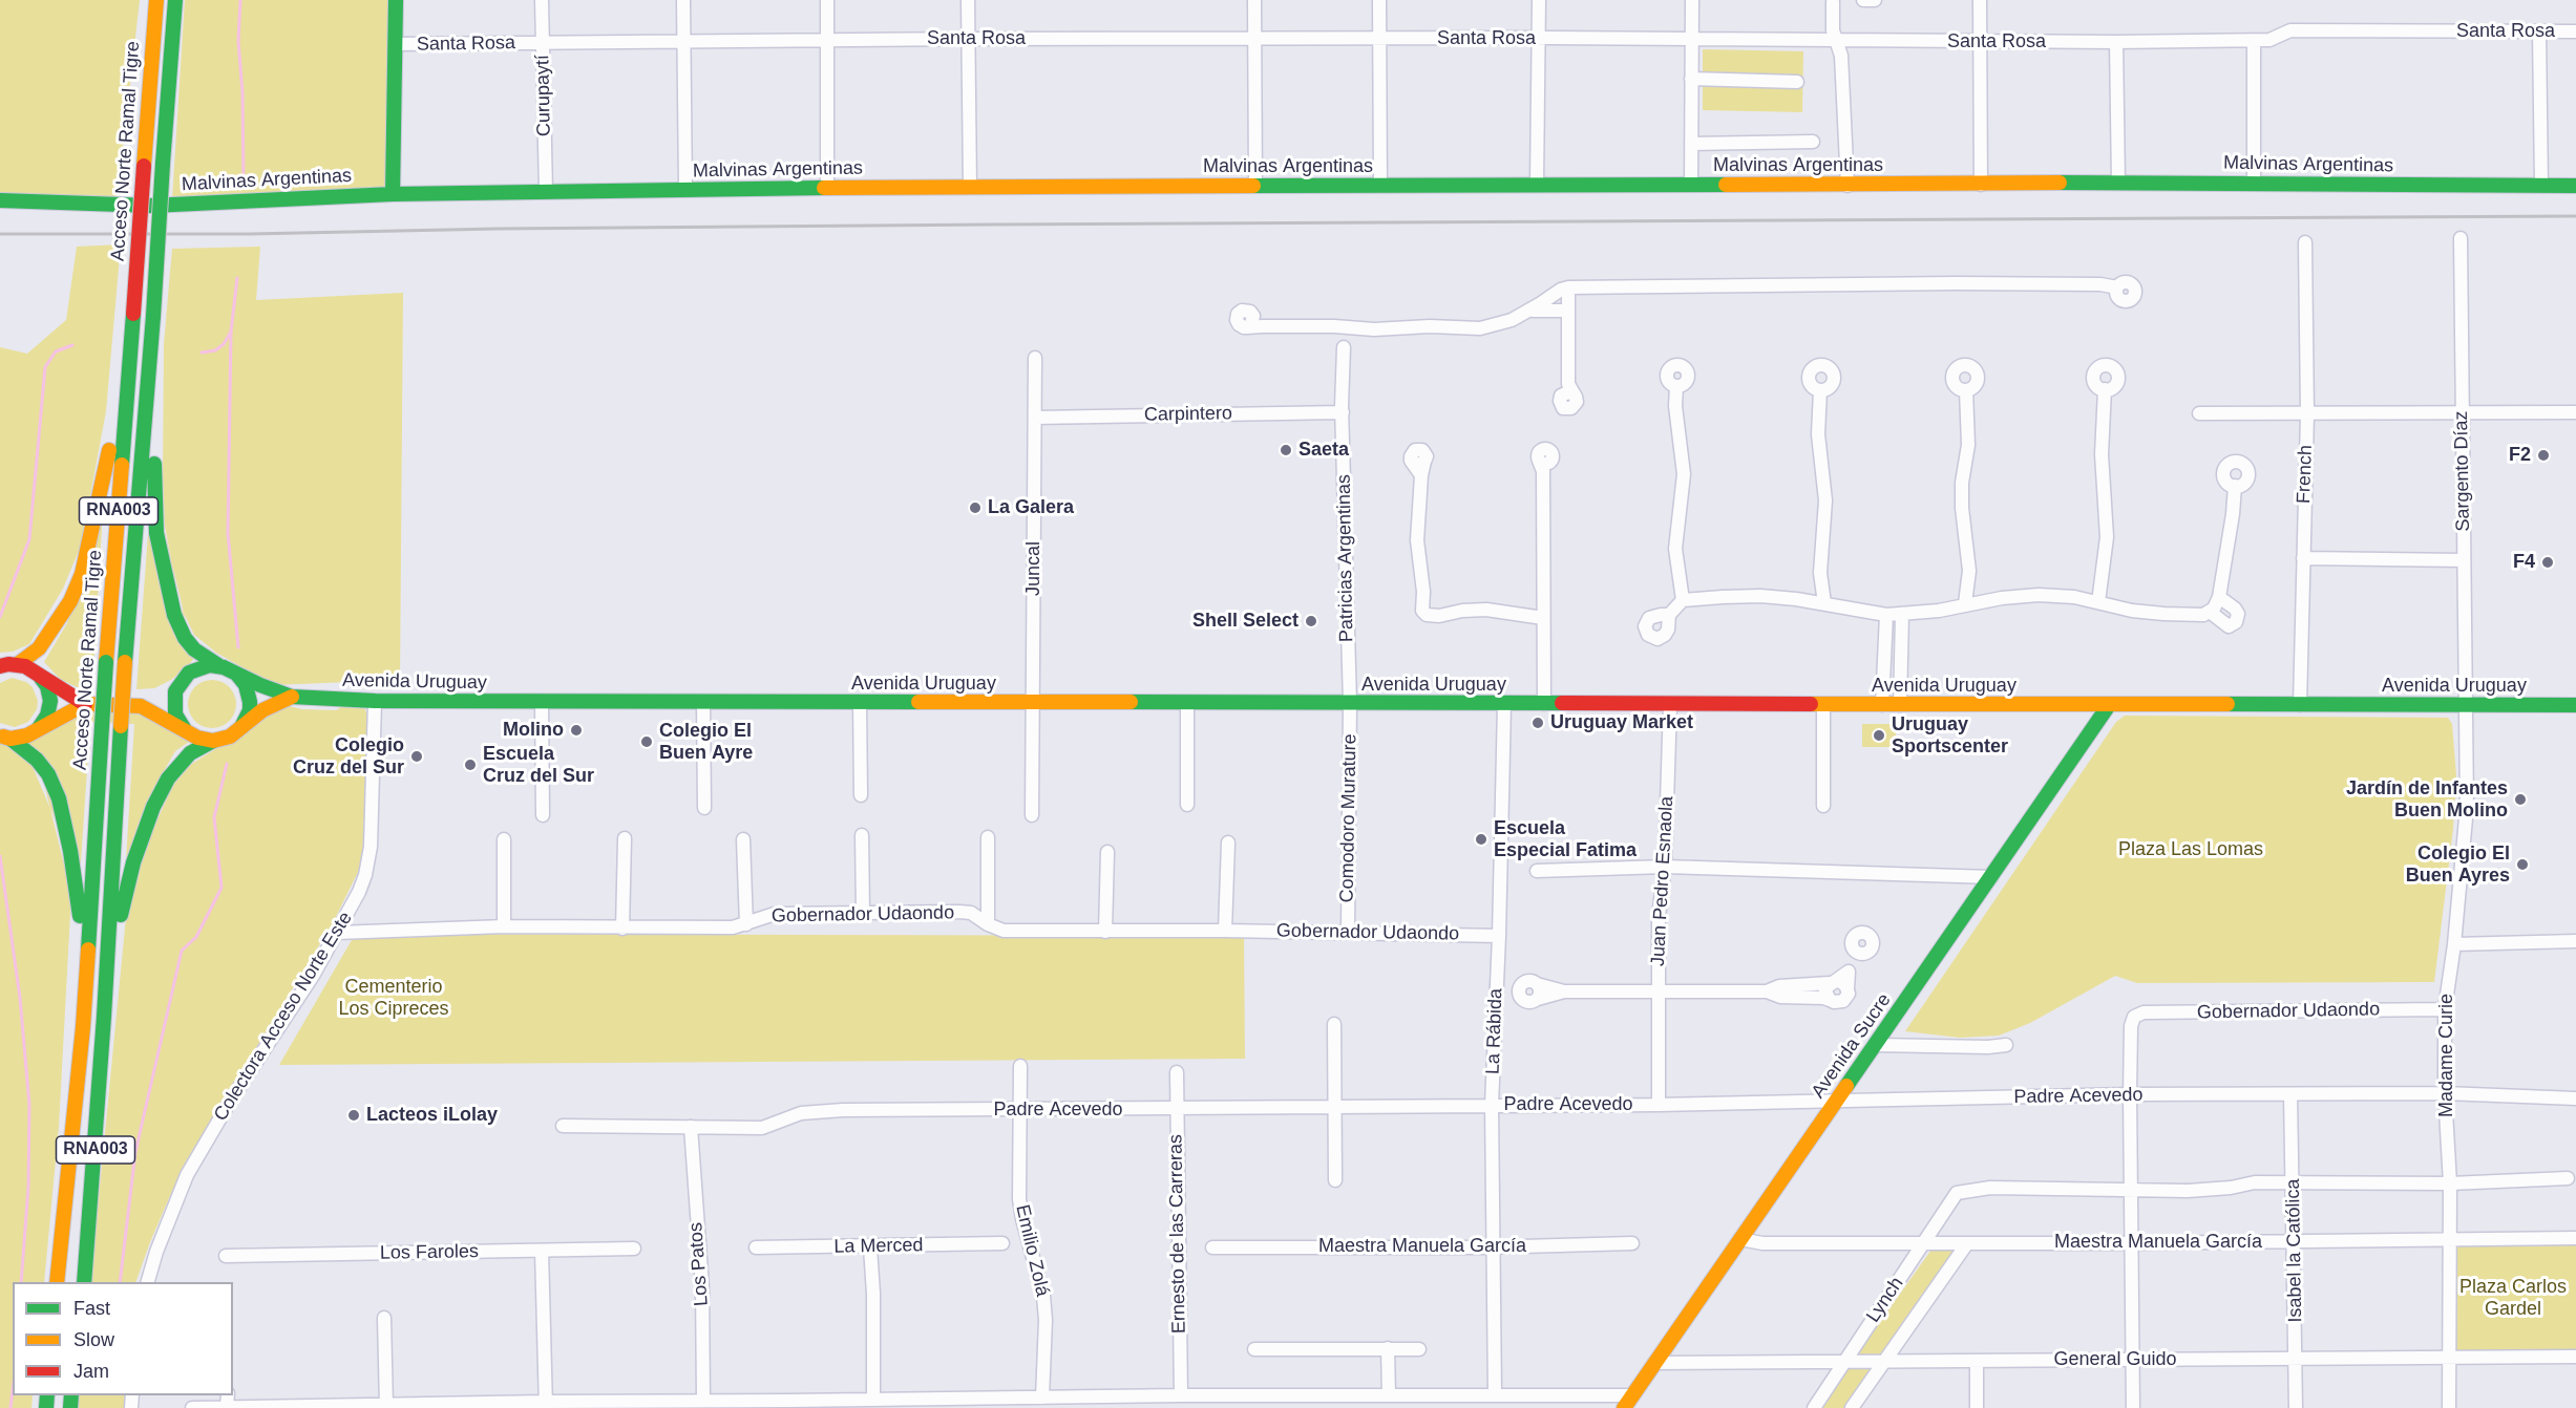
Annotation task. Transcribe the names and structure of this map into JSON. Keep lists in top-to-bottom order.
{
  "streets": {
    "main road": [
      "Acceso Norte Ramal Tigre",
      "Malvinas Argentinas",
      "RNA003",
      "Avenida Uruguay",
      "Avenida Sucre"
    ],
    "street": [
      "Santa Rosa",
      "Curupaytí",
      "Carpintero",
      "Sargento Díaz",
      "French",
      "Patricias Argentinas",
      "Juncal",
      "Comodoro Murature",
      "Juan Pedro Esnaola",
      "Gobernador Udaondo",
      "Colectora Acceso Norte Este",
      "La Rábida",
      "Madame Curie",
      "Padre Acevedo",
      "Ernesto de las Carreras",
      "Maestra Manuela García",
      "La Merced",
      "Emilio Zolá",
      "Isabel la Católica",
      "Los Faroles",
      "Los Patos",
      "Lynch",
      "General Guido"
    ]
  },
  "crossings": [
    ["Santa Rosa", "Curupaytí"],
    ["Curupaytí", "Malvinas Argentinas"],
    ["Acceso Norte Ramal Tigre", "Avenida Uruguay"],
    ["Carpintero", "Patricias Argentinas"],
    ["Carpintero", "Juncal"],
    ["Sargento Díaz", "Avenida Uruguay"],
    ["Sargento Díaz", "Madame Curie"],
    ["French", "Avenida Uruguay"],
    ["Patricias Argentinas", "Avenida Uruguay"],
    ["Patricias Argentinas", "Comodoro Murature"],
    ["Juncal", "Avenida Uruguay"],
    ["Avenida Uruguay", "Comodoro Murature"],
    ["Avenida Uruguay", "Juan Pedro Esnaola"],
    ["Avenida Uruguay", "Colectora Acceso Norte Este"],
    ["Avenida Uruguay", "La Rábida"],
    ["Avenida Uruguay", "Avenida Sucre"],
    ["Avenida Uruguay", "Madame Curie"],
    ["Comodoro Murature", "Gobernador Udaondo"],
    ["Juan Pedro Esnaola", "Padre Acevedo"],
    ["Gobernador Udaondo", "Colectora Acceso Norte Este"],
    ["Gobernador Udaondo", "La Rábida"],
    ["Gobernador Udaondo", "Madame Curie"],
    ["Gobernador Udaondo", "Padre Acevedo"],
    ["La Rábida", "Padre Acevedo"],
    ["La Rábida", "Maestra Manuela García"],
    ["Avenida Sucre", "Padre Acevedo"],
    ["Avenida Sucre", "Maestra Manuela García"],
    ["Avenida Sucre", "General Guido"],
    ["Madame Curie", "Padre Acevedo"],
    ["Madame Curie", "Maestra Manuela García"],
    ["Madame Curie", "General Guido"],
    ["Padre Acevedo", "Ernesto de las Carreras"],
    ["Padre Acevedo", "Emilio Zolá"],
    ["Padre Acevedo", "Isabel la Católica"],
    ["Padre Acevedo", "Los Patos"],
    ["Maestra Manuela García", "Isabel la Católica"],
    ["Maestra Manuela García", "Lynch"],
    ["Isabel la Católica", "General Guido"],
    ["Lynch", "General Guido"]
  ],
  "parks": ["Plaza Las Lomas", "Cementerio Los Cipreces", "Plaza Carlos Gardel"],
  "places": [
    "Saeta",
    "F2",
    "La Galera",
    "F4",
    "Shell Select",
    "Uruguay Market",
    "Molino",
    "Uruguay Sportscenter",
    "Colegio El Buen Ayre",
    "Colegio Cruz del Sur",
    "Escuela Cruz del Sur",
    "Jardín de Infantes Buen Molino",
    "Escuela Especial Fatima",
    "Colegio El Buen Ayres",
    "Lacteos iLolay"
  ],
  "legend": ["Fast", "Slow", "Jam"]
}
